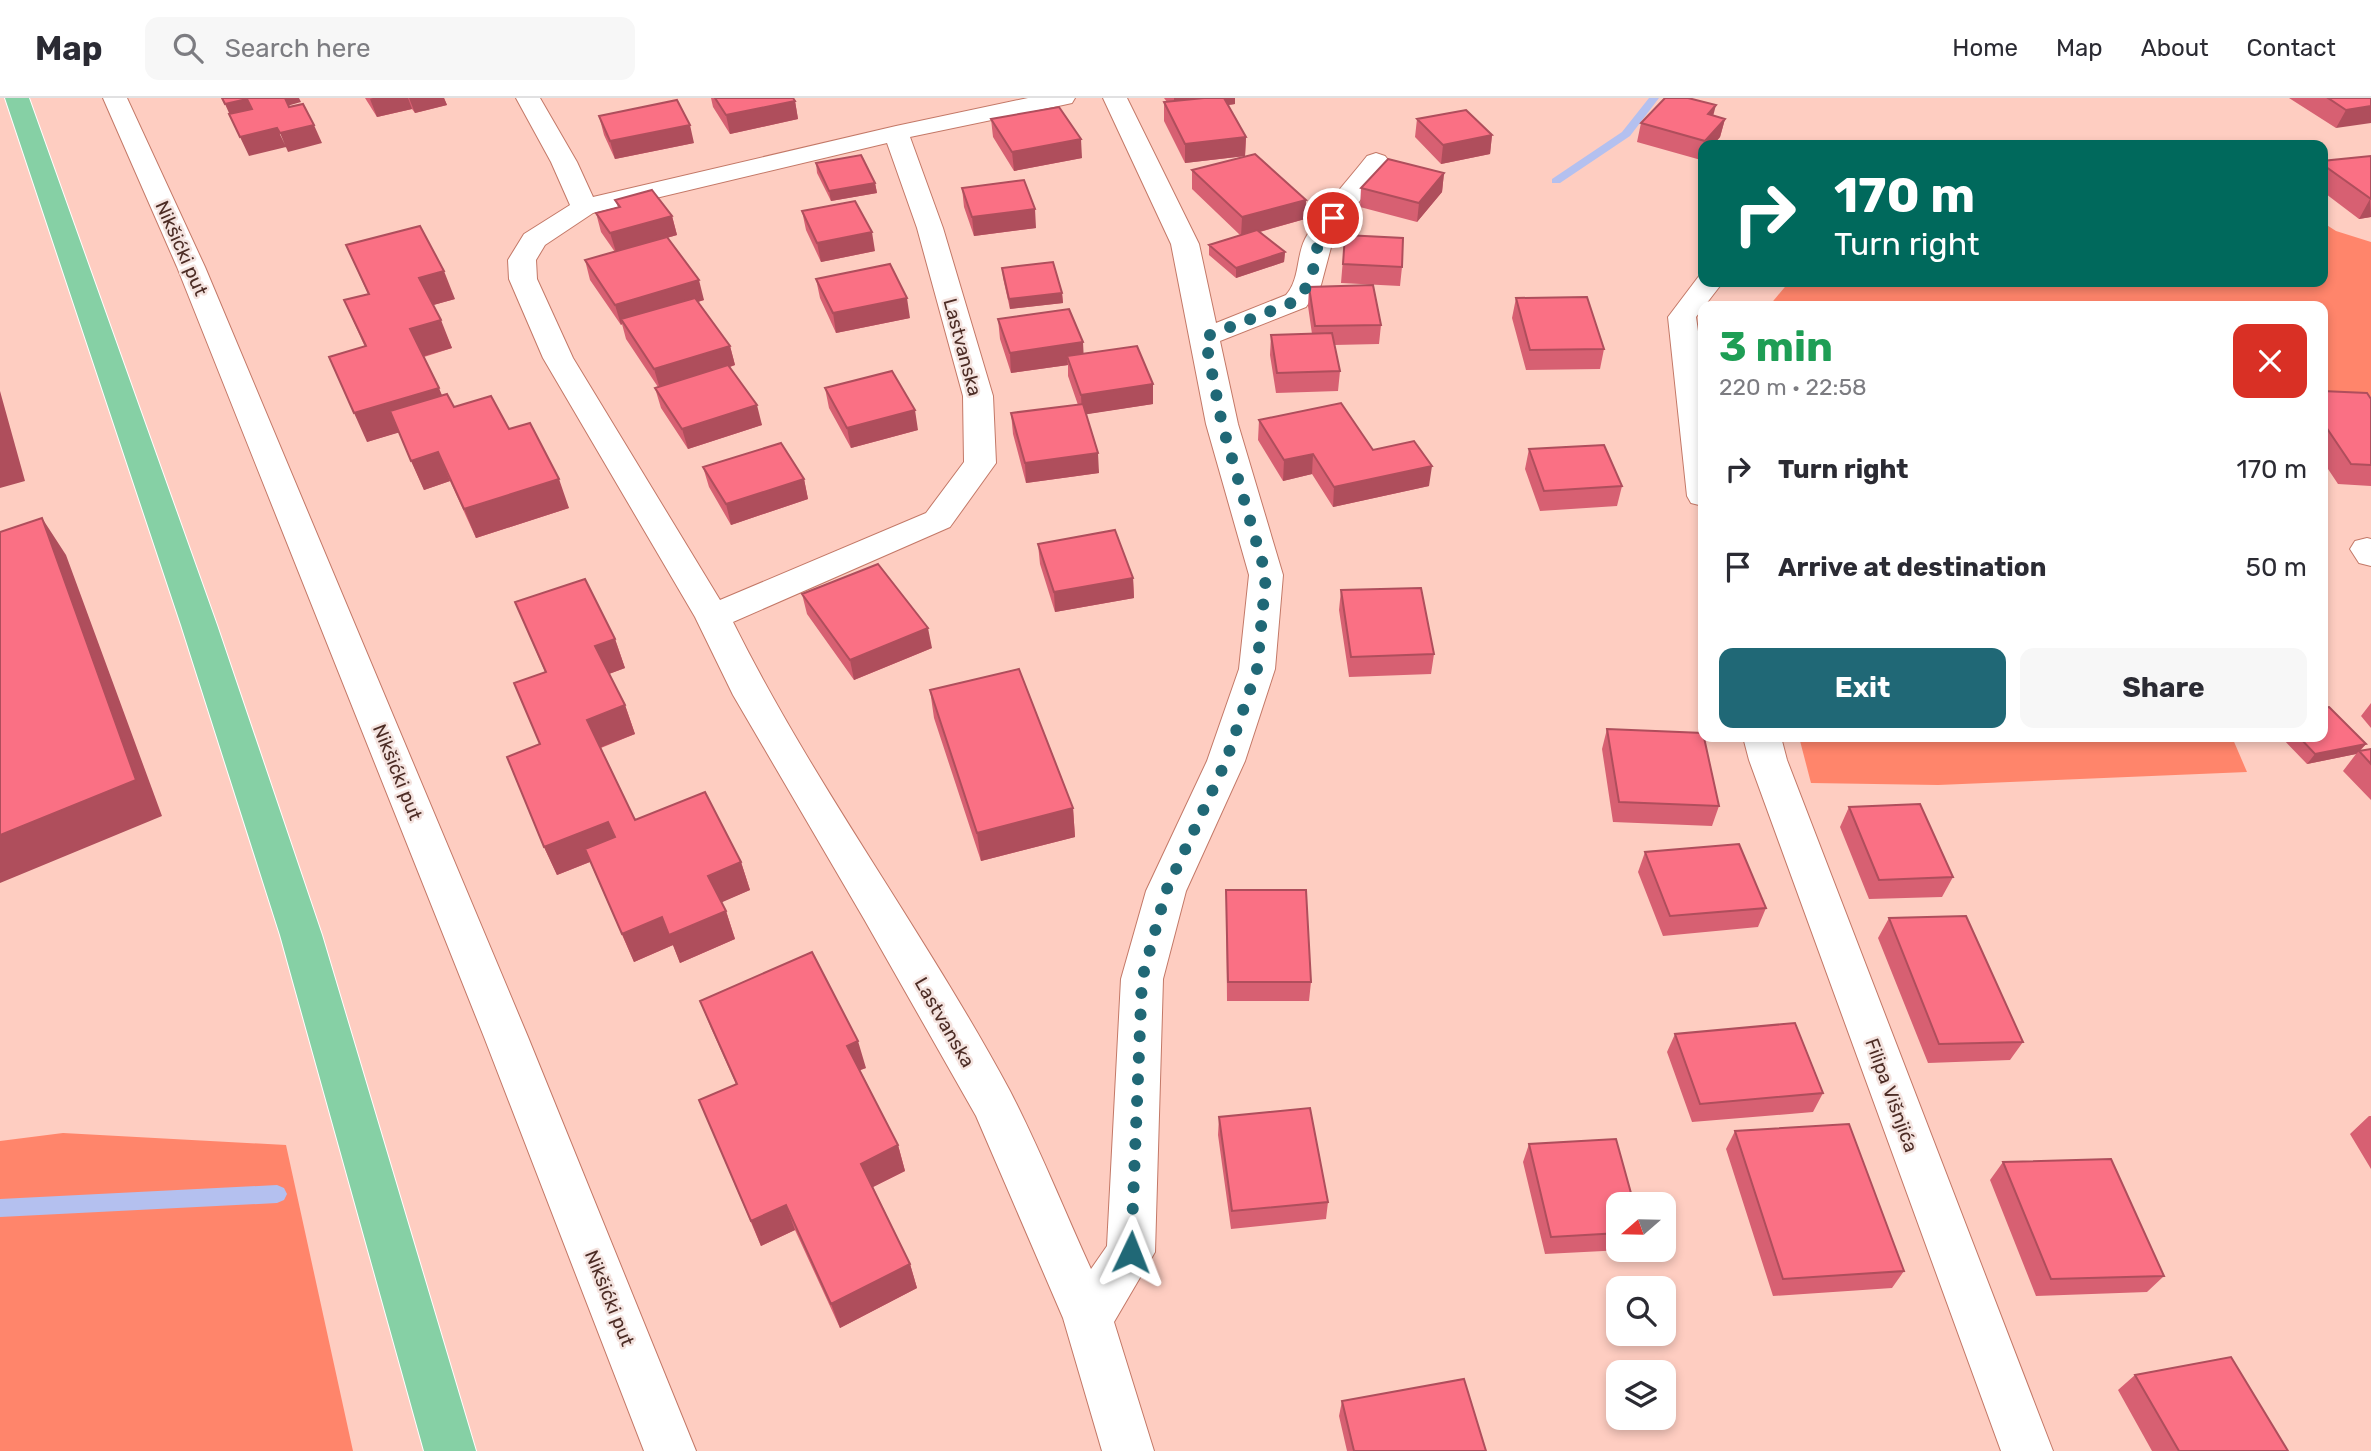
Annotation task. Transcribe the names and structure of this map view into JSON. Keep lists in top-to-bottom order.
{
  "streets": {
    "street": ["Nikšićki put", "Lastvanska", "Filipa Višnjića"]
  },
  "north": "left",
  "page": {
    "header": "Map",
    "search": "Search here",
    "nav": [
      "Home",
      "Map",
      "About",
      "Contact"
    ],
    "turn": ["170 m", "Turn right"],
    "heading": ["3 min", "220 m · 22:58"],
    "list": [
      {
        "name": "Turn right",
        "value": "170 m"
      },
      {
        "name": "Arrive at destination",
        "value": "50 m"
      }
    ],
    "buttons": ["Exit", "Share"]
  }
}
